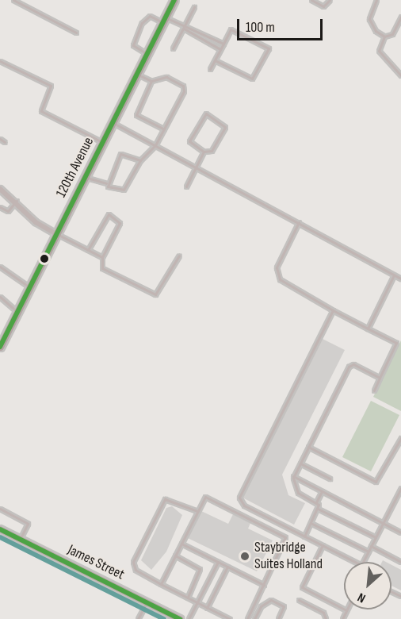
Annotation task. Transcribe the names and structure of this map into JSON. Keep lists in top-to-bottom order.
{
  "streets": {
    "main road": ["120th Avenue"],
    "street": ["James Street"]
  },
  "places": ["Staybridge Suites Holland"],
  "scale_bar": "100 m",
  "north": "bottom left"
}
